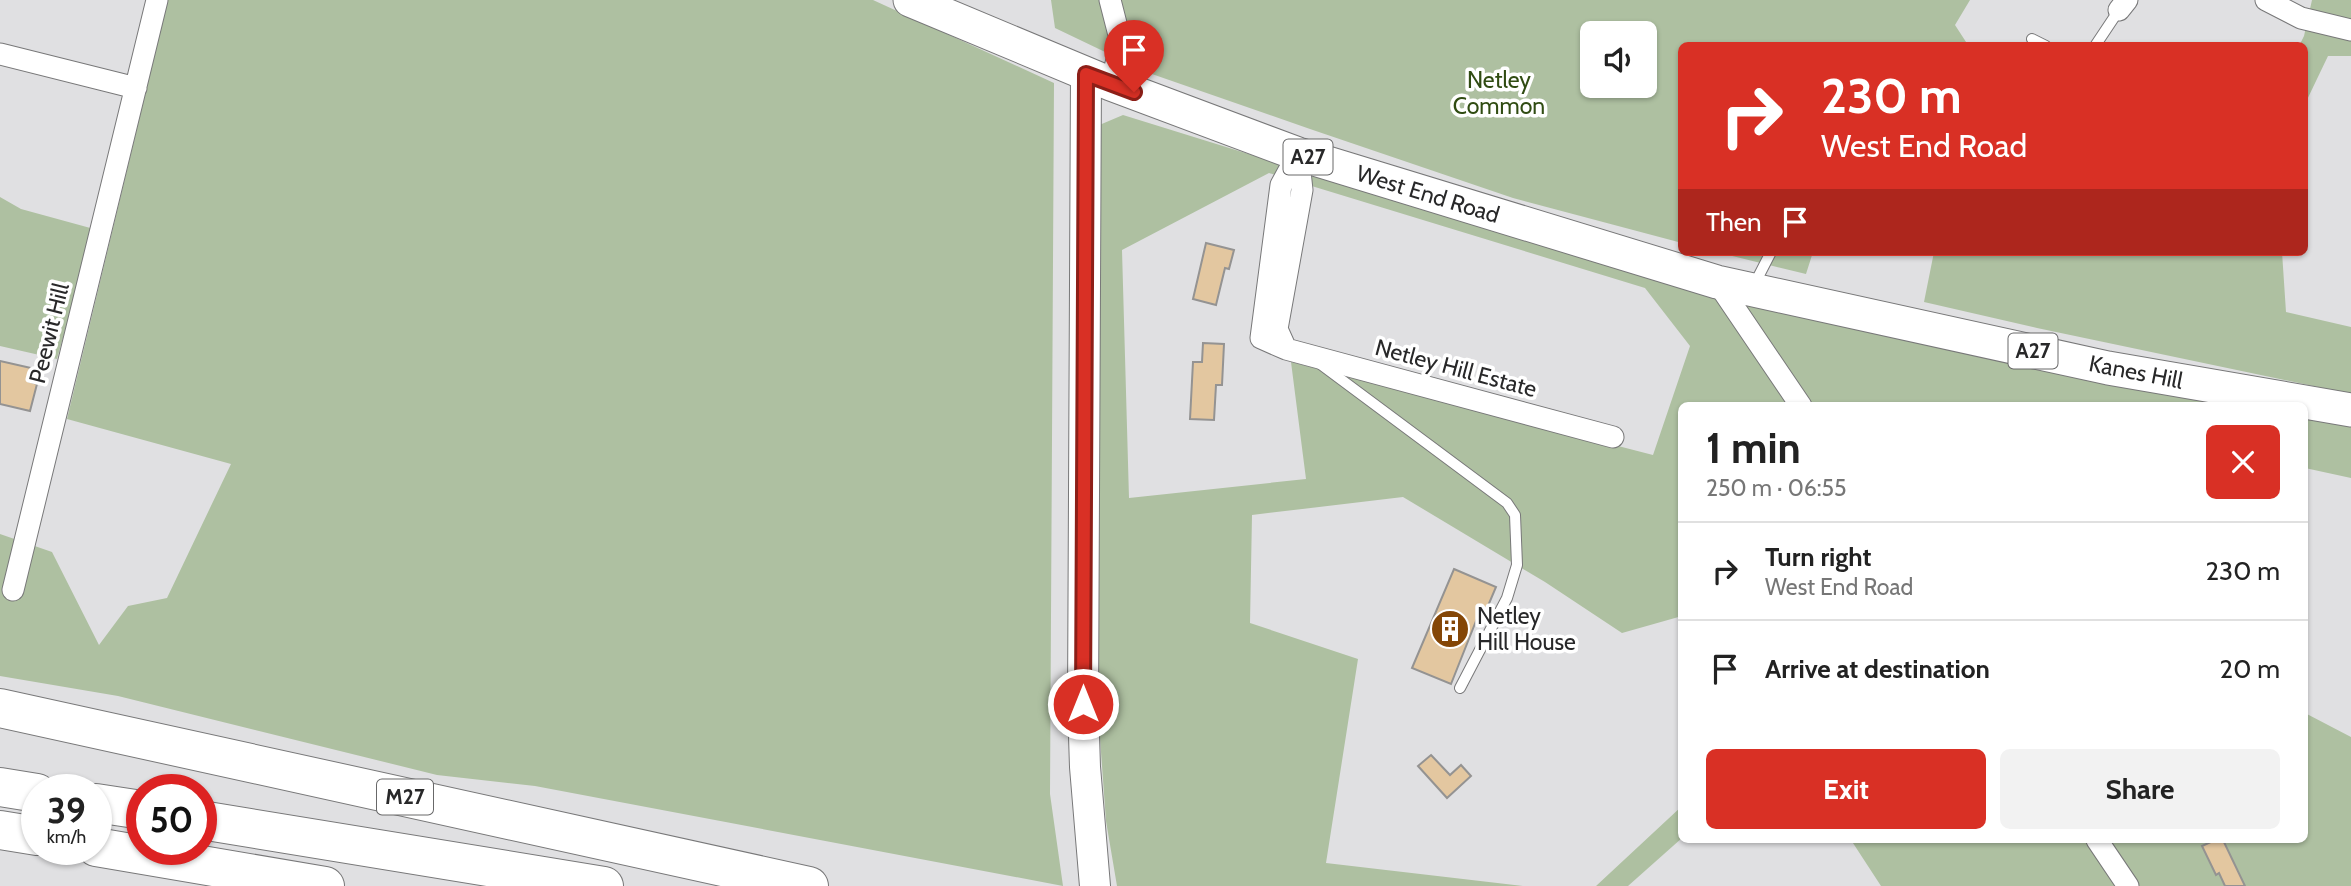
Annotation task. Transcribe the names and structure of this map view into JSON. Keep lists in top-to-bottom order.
{
  "streets": {
    "highway": ["M27"],
    "main road": ["A27", "West End Road", "Kanes Hill"],
    "street": ["Peewit Hill", "Netley Hill Estate"]
  },
  "crossings": [
    ["West End Road", "Netley Hill Estate"],
    ["West End Road", "Kanes Hill"]
  ],
  "parks": ["Netley Common"],
  "places": {
    "building": ["Netley Hill House"]
  },
  "page": {
    "turn": ["230 m", "West End Road"],
    "then": "Then",
    "heading": ["1 min", "250 m · 06:55"],
    "list": [
      {
        "name": "Turn right",
        "note": "West End Road",
        "value": "230 m"
      },
      {
        "name": "Arrive at destination",
        "value": "20 m"
      }
    ],
    "buttons": ["Exit", "Share"],
    "speed": "39 km/h",
    "limit": "50"
  }
}
